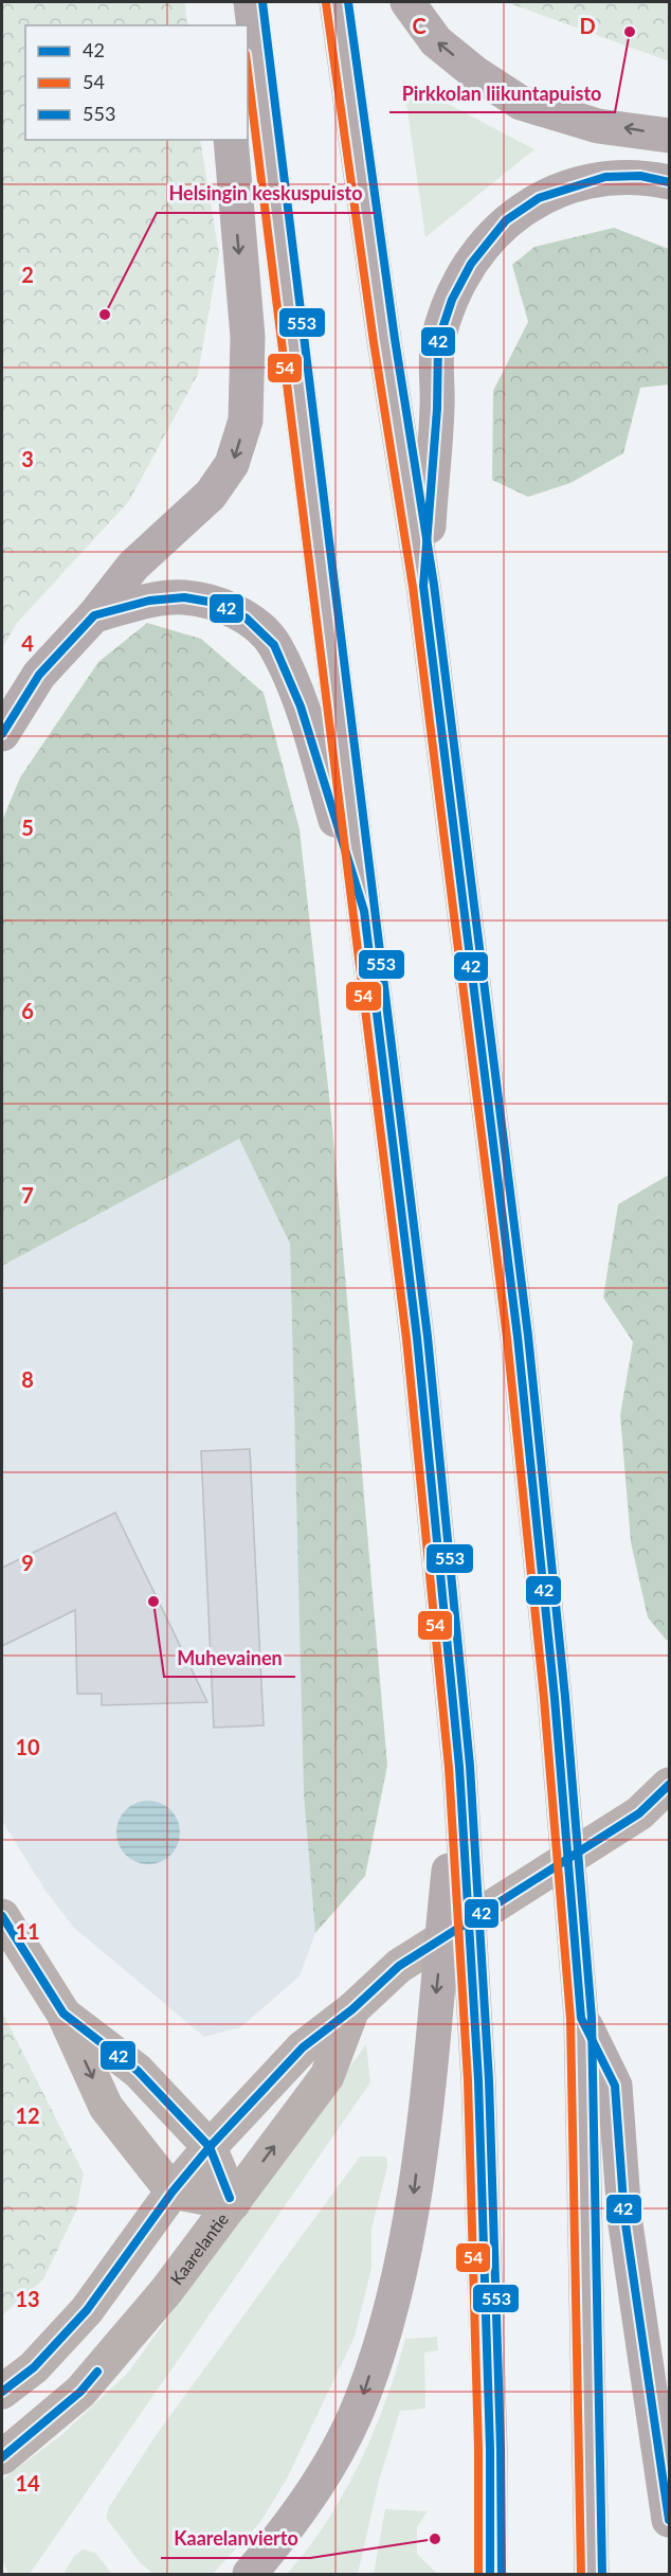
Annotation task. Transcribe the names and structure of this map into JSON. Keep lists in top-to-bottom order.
{
  "streets": {
    "main road": ["Kaarelantie"]
  },
  "places": [
    "Pirkkolan liikuntapuisto",
    "Helsingin keskuspuisto",
    "Muhevainen",
    "Kaarelanvierto"
  ],
  "lines": ["transit line 553", "transit line 54", "transit line 42"],
  "legend": ["42", "54", "553"],
  "grid": {
    "columns": ["C", "D"],
    "rows": [
      "2",
      "3",
      "4",
      "5",
      "6",
      "7",
      "8",
      "9",
      "10",
      "11",
      "12",
      "13",
      "14"
    ]
  }
}
